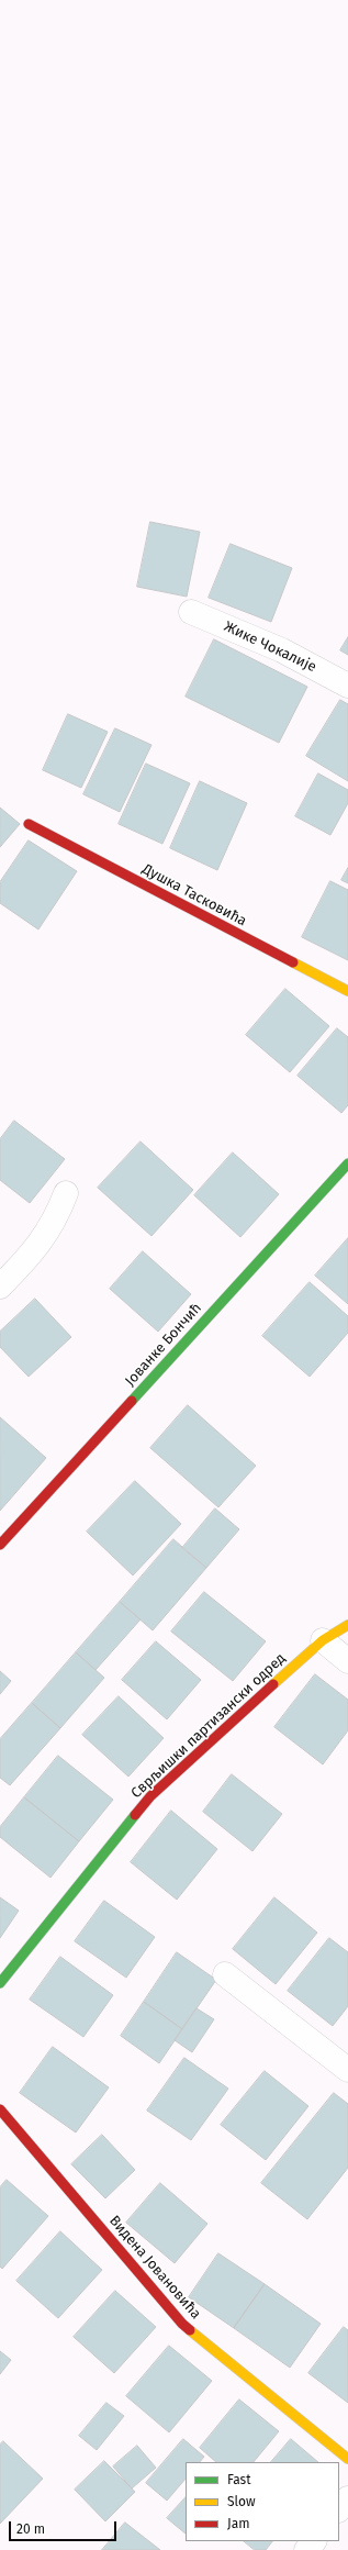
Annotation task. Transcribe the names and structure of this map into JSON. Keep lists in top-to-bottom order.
{
  "streets": {
    "street": [
      "Жике Чокалије",
      "Душка Тасковића",
      "Јованке Бончић",
      "Сврљишки партизански одред",
      "Видена Јовановића"
    ]
  },
  "legend": ["Fast", "Slow", "Jam"],
  "scale_bar": "20 m"
}
